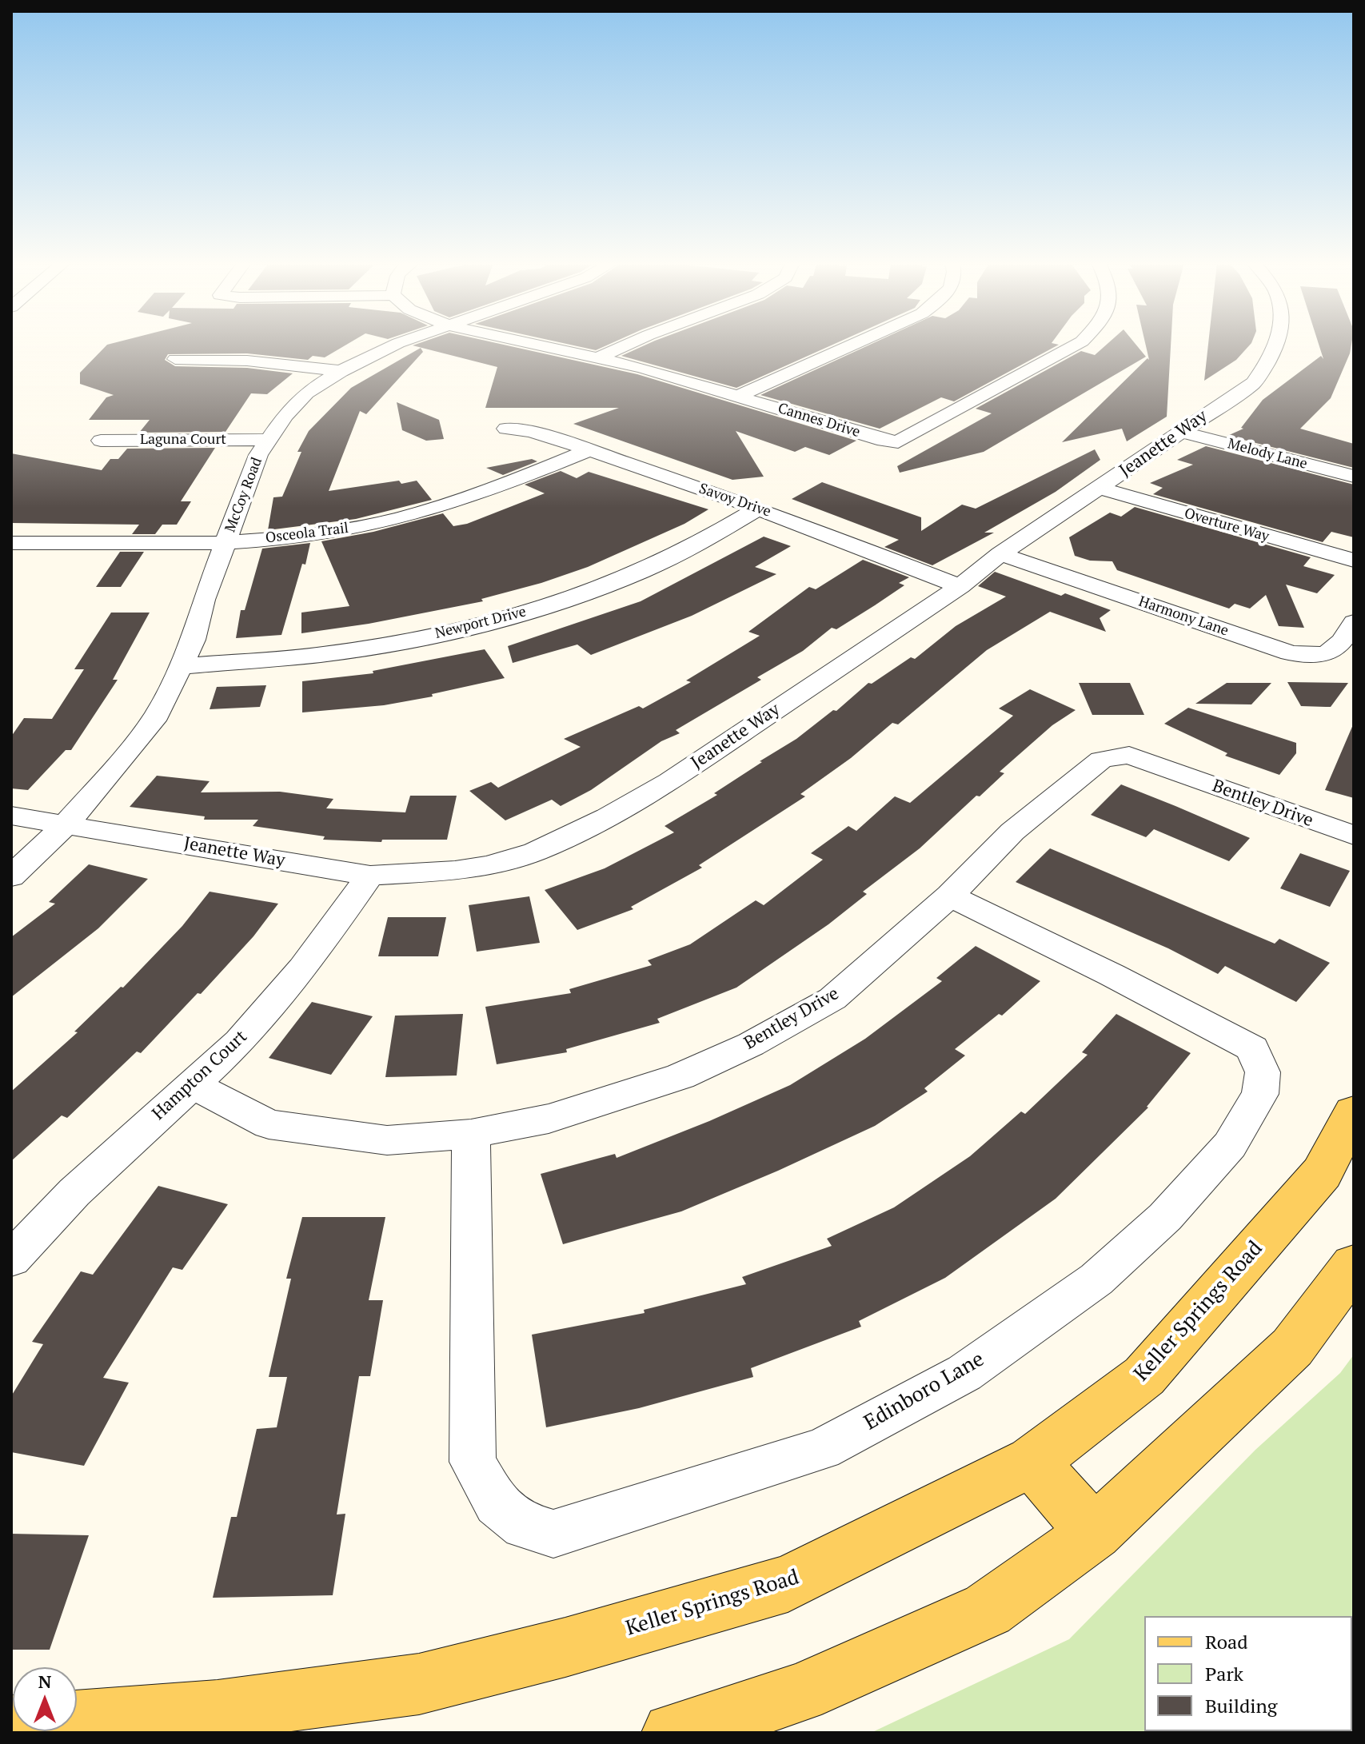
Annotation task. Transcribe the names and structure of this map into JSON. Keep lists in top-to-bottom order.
{
  "streets": {
    "main road": ["Keller Springs Road"],
    "street": [
      "Cannes Drive",
      "Laguna Court",
      "Jeanette Way",
      "Melody Lane",
      "McCoy Road",
      "Savoy Drive",
      "Overture Way",
      "Osceola Trail",
      "Harmony Lane",
      "Newport Drive",
      "Bentley Drive",
      "Hampton Court",
      "Edinboro Lane"
    ]
  },
  "crossings": [
    ["Laguna Court", "McCoy Road"],
    ["Jeanette Way", "Melody Lane"],
    ["Jeanette Way", "McCoy Road"],
    ["Jeanette Way", "Savoy Drive"],
    ["Jeanette Way", "Overture Way"],
    ["Jeanette Way", "Harmony Lane"],
    ["Jeanette Way", "Hampton Court"],
    ["McCoy Road", "Osceola Trail"],
    ["McCoy Road", "Newport Drive"],
    ["Savoy Drive", "Osceola Trail"],
    ["Savoy Drive", "Newport Drive"],
    ["Bentley Drive", "Hampton Court"],
    ["Bentley Drive", "Edinboro Lane"]
  ],
  "legend": ["Road", "Park", "Building"],
  "north": "top"
}
